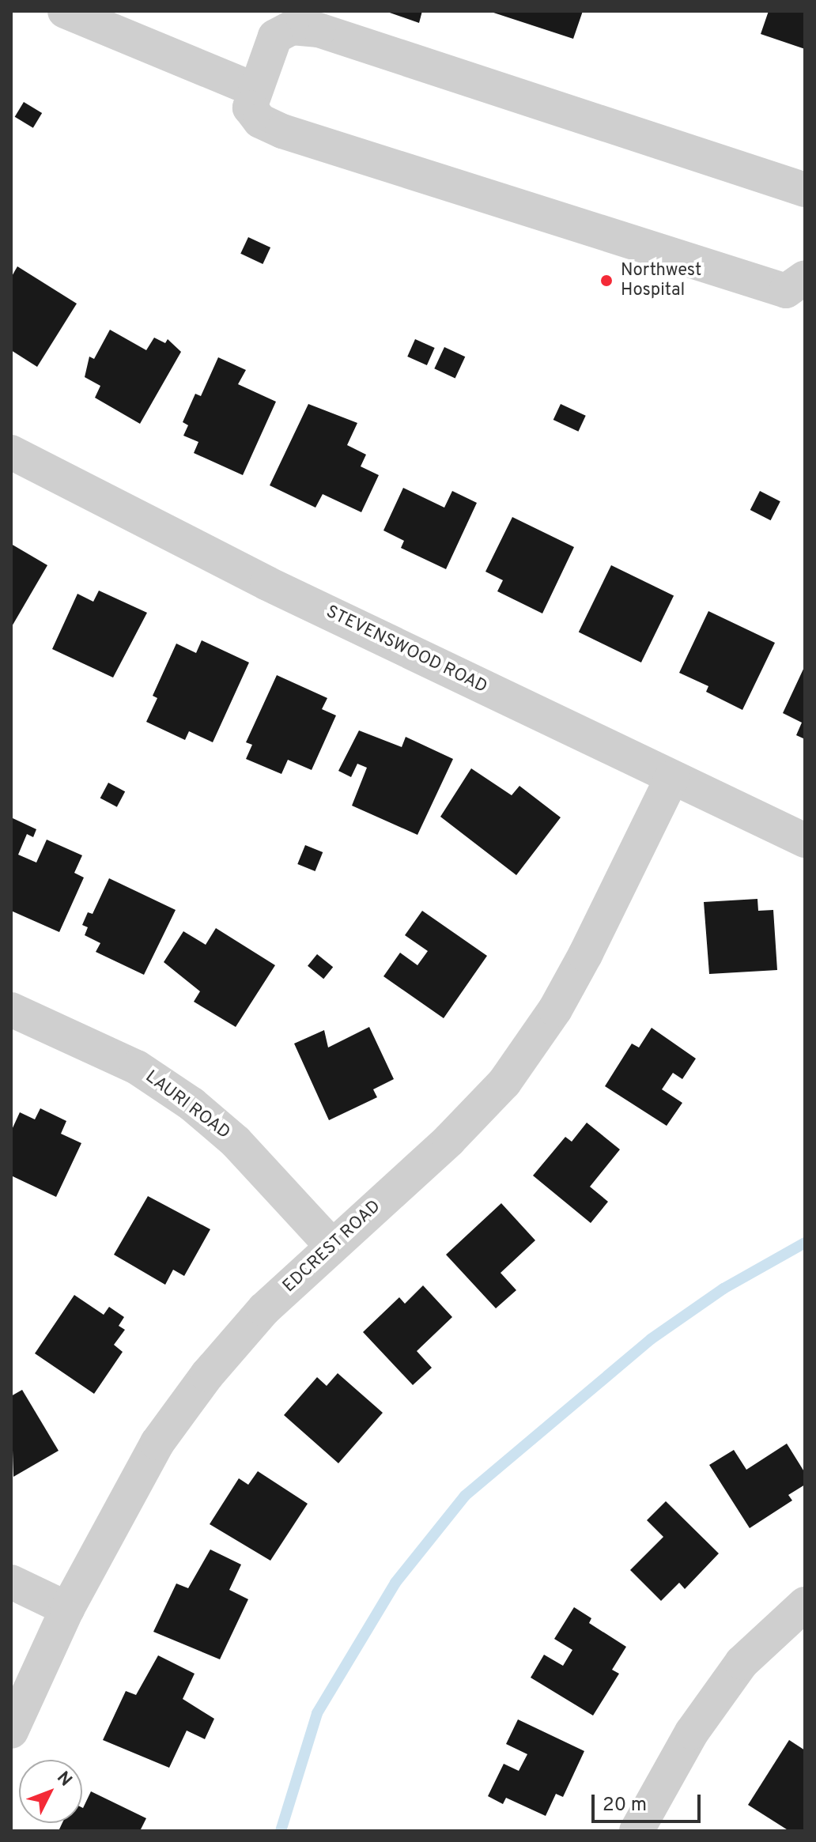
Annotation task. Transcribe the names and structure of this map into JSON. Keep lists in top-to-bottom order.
{
  "streets": {
    "street": ["STEVENSWOOD ROAD", "LAURI ROAD", "EDCREST ROAD"]
  },
  "crossings": [
    ["STEVENSWOOD ROAD", "EDCREST ROAD"],
    ["LAURI ROAD", "EDCREST ROAD"]
  ],
  "places": ["Northwest Hospital"],
  "scale_bar": "20 m",
  "north": "top right"
}
